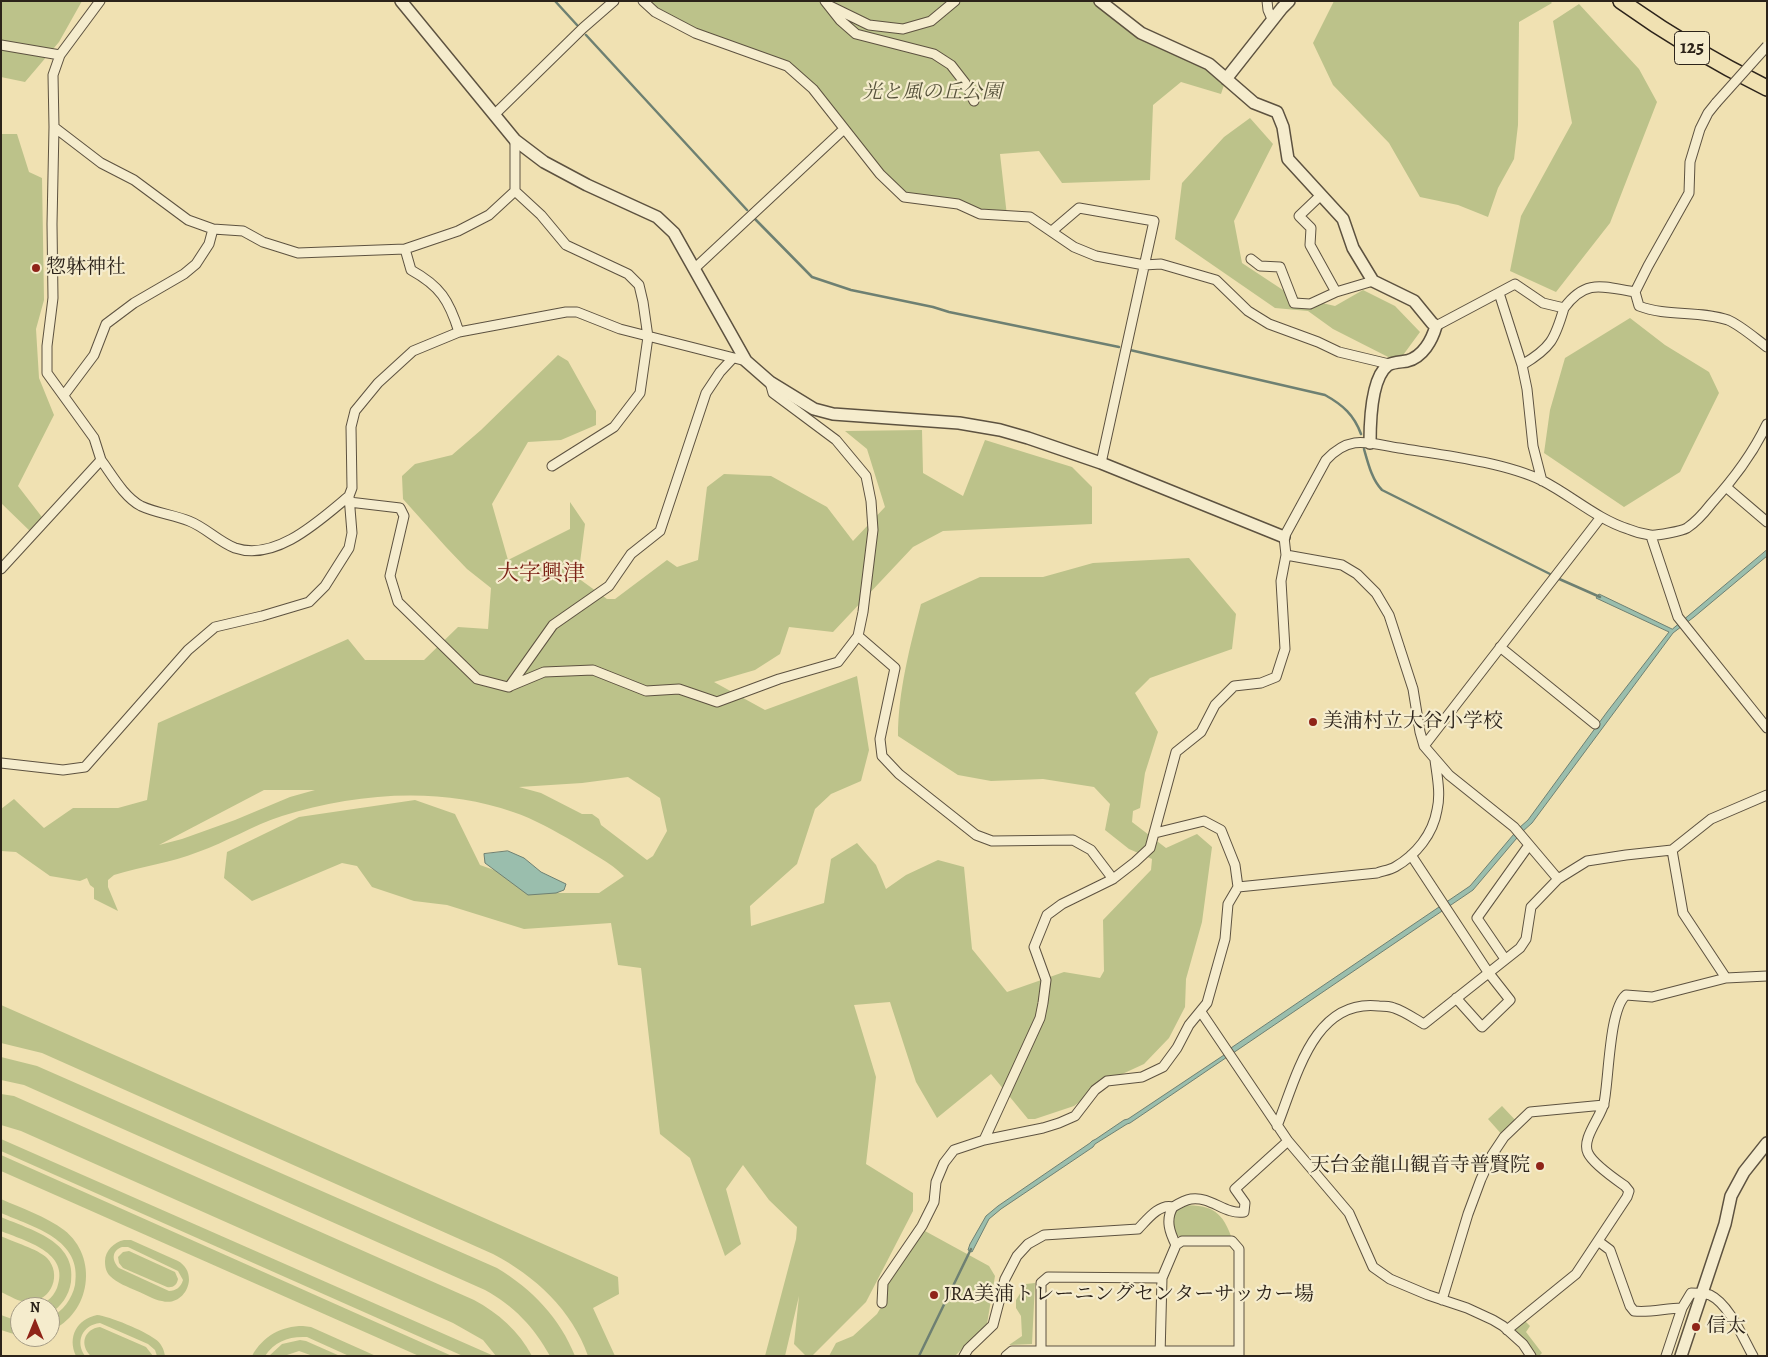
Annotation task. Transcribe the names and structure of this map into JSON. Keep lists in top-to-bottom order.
{
  "streets": {
    "highway": ["125"]
  },
  "districts": ["大字興津"],
  "parks": ["光と風の丘公園"],
  "places": [
    "惣躰神社",
    "美浦村立大谷小学校",
    "天台金龍山観音寺普賢院",
    "JRA美浦トレーニングセンターサッカー場",
    "信太"
  ],
  "north": "top"
}
